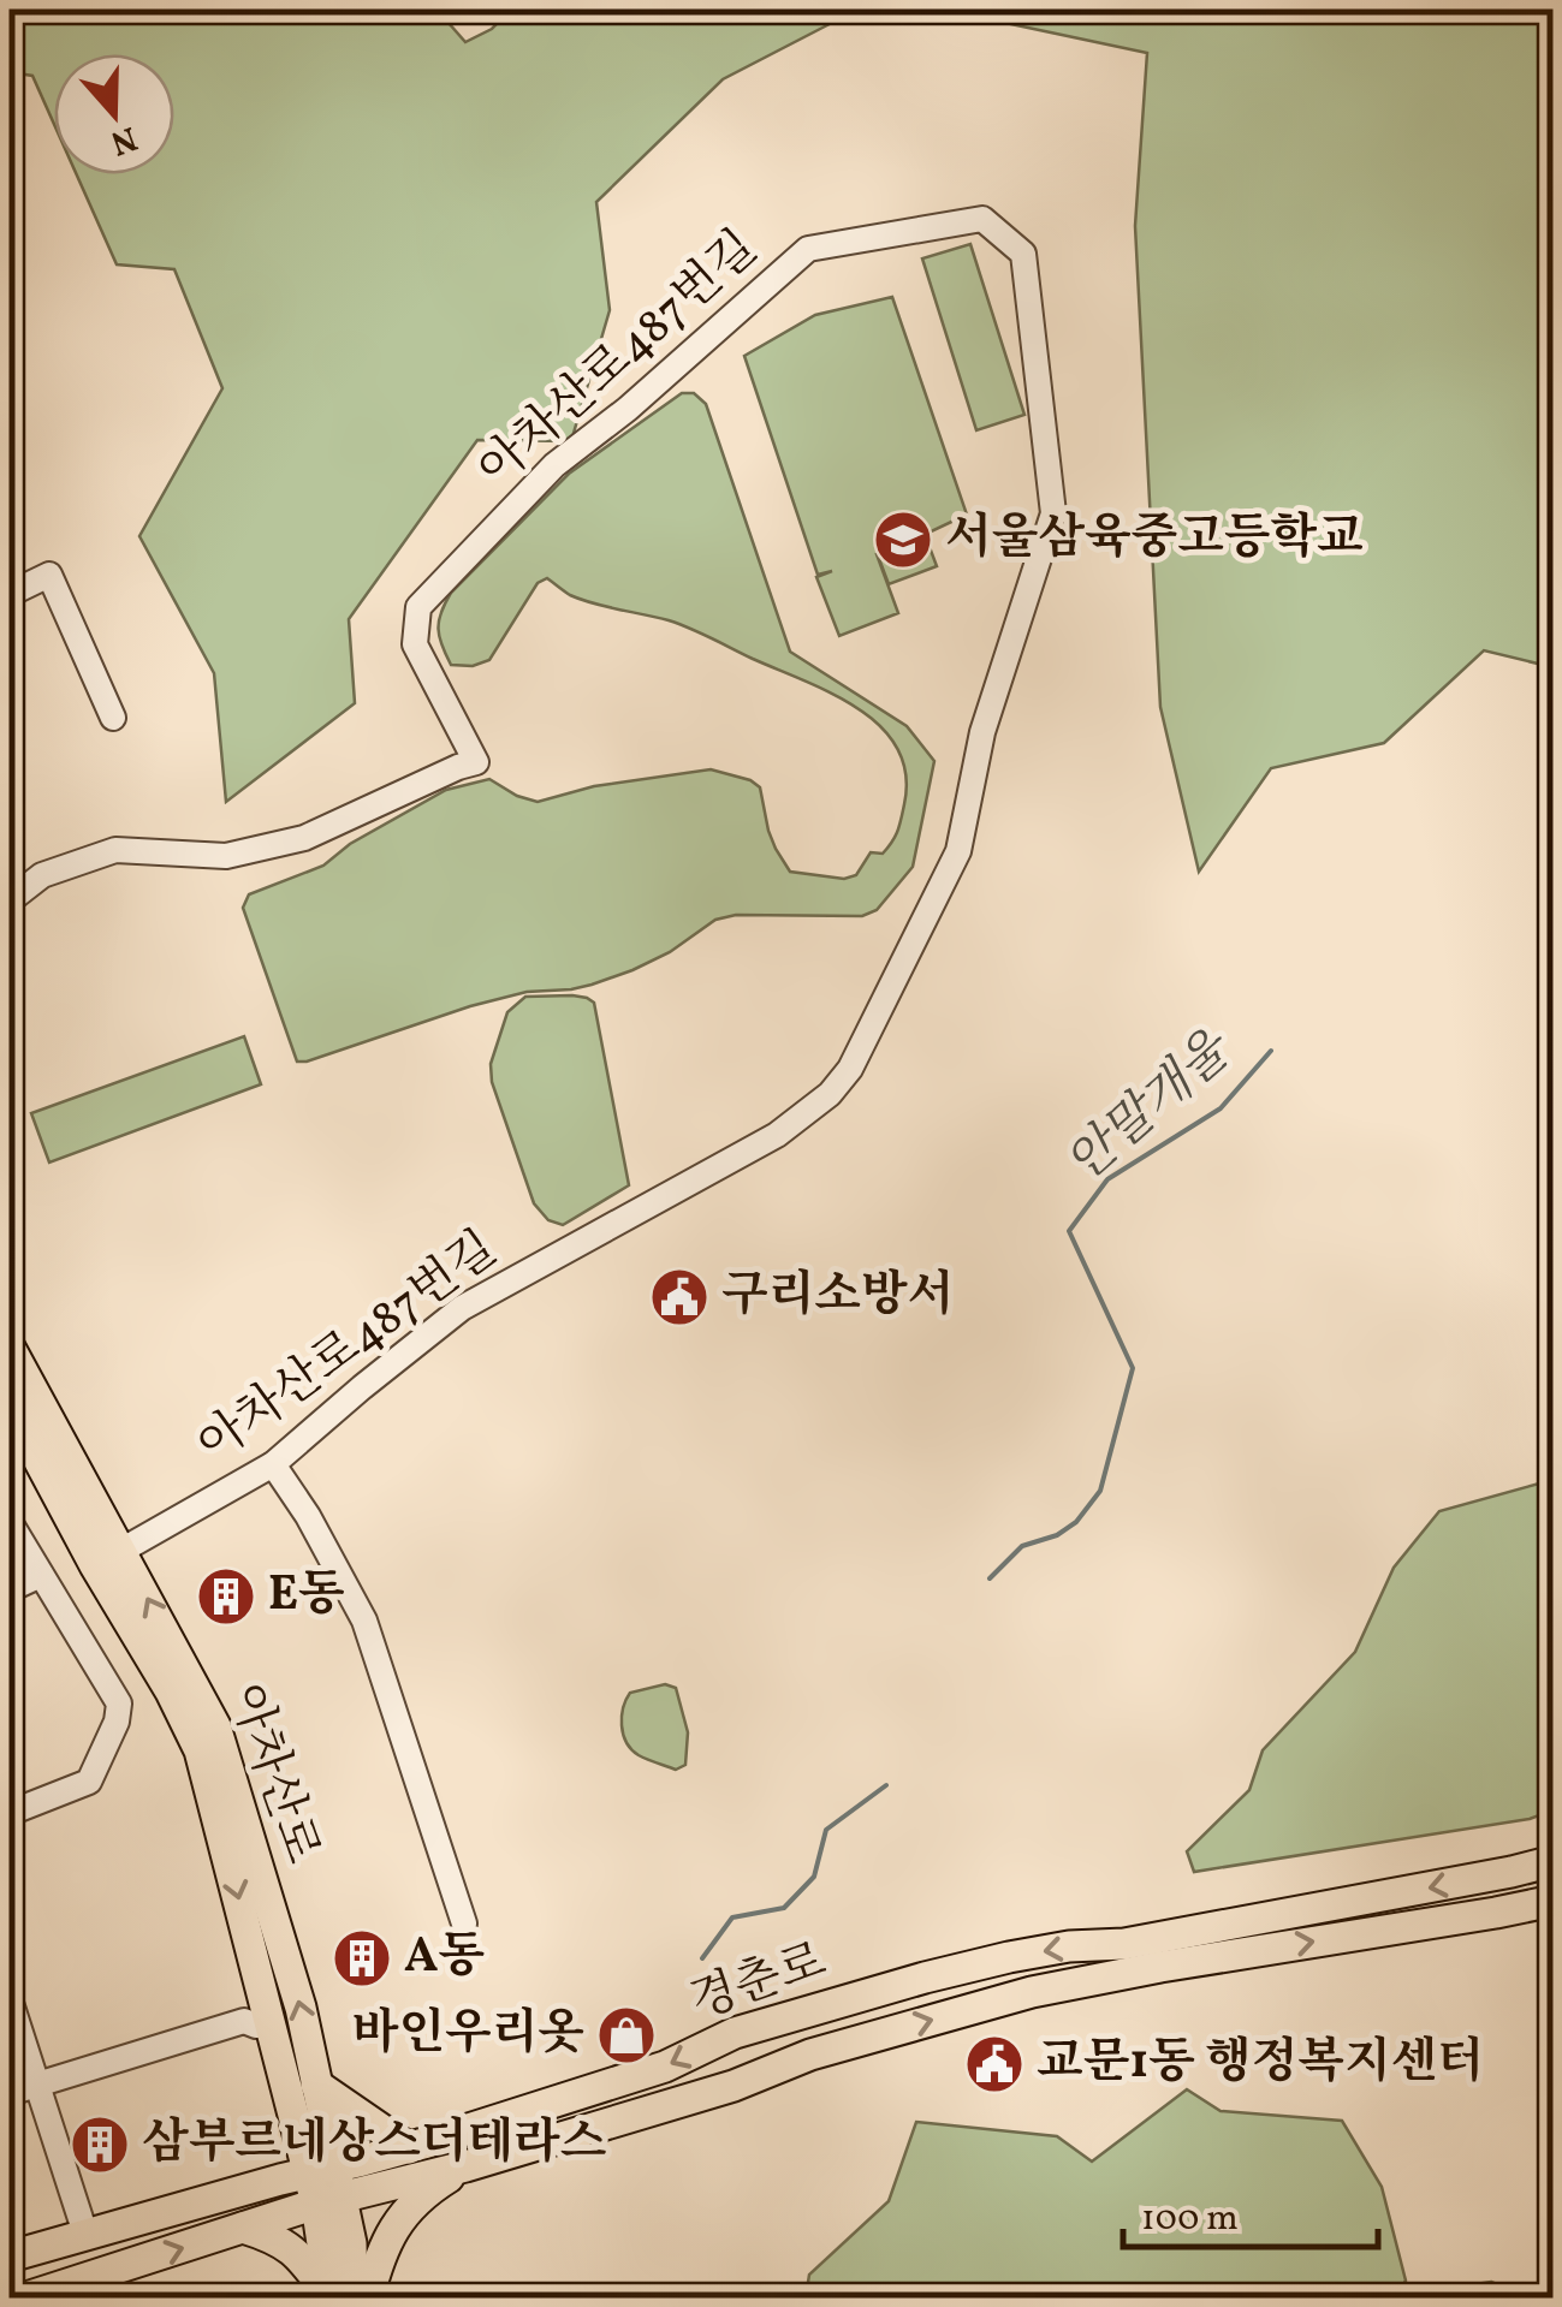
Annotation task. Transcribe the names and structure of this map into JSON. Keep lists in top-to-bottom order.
{
  "streets": {
    "main road": ["아차산로", "경춘로"],
    "street": ["아차산로487번길"]
  },
  "crossings": [
    ["아차산로487번길", "아차산로"],
    ["아차산로", "경춘로"]
  ],
  "water": ["안말개울"],
  "places": {
    "school or university": ["서울삼육중고등학교"],
    "public building": ["구리소방서", "교문1동 행정복지센터"],
    "building": ["E동", "A동", "삼부르네상스더테라스"],
    "shop": ["바인우리옷"]
  },
  "scale_bar": "100 m",
  "north": "bottom"
}
